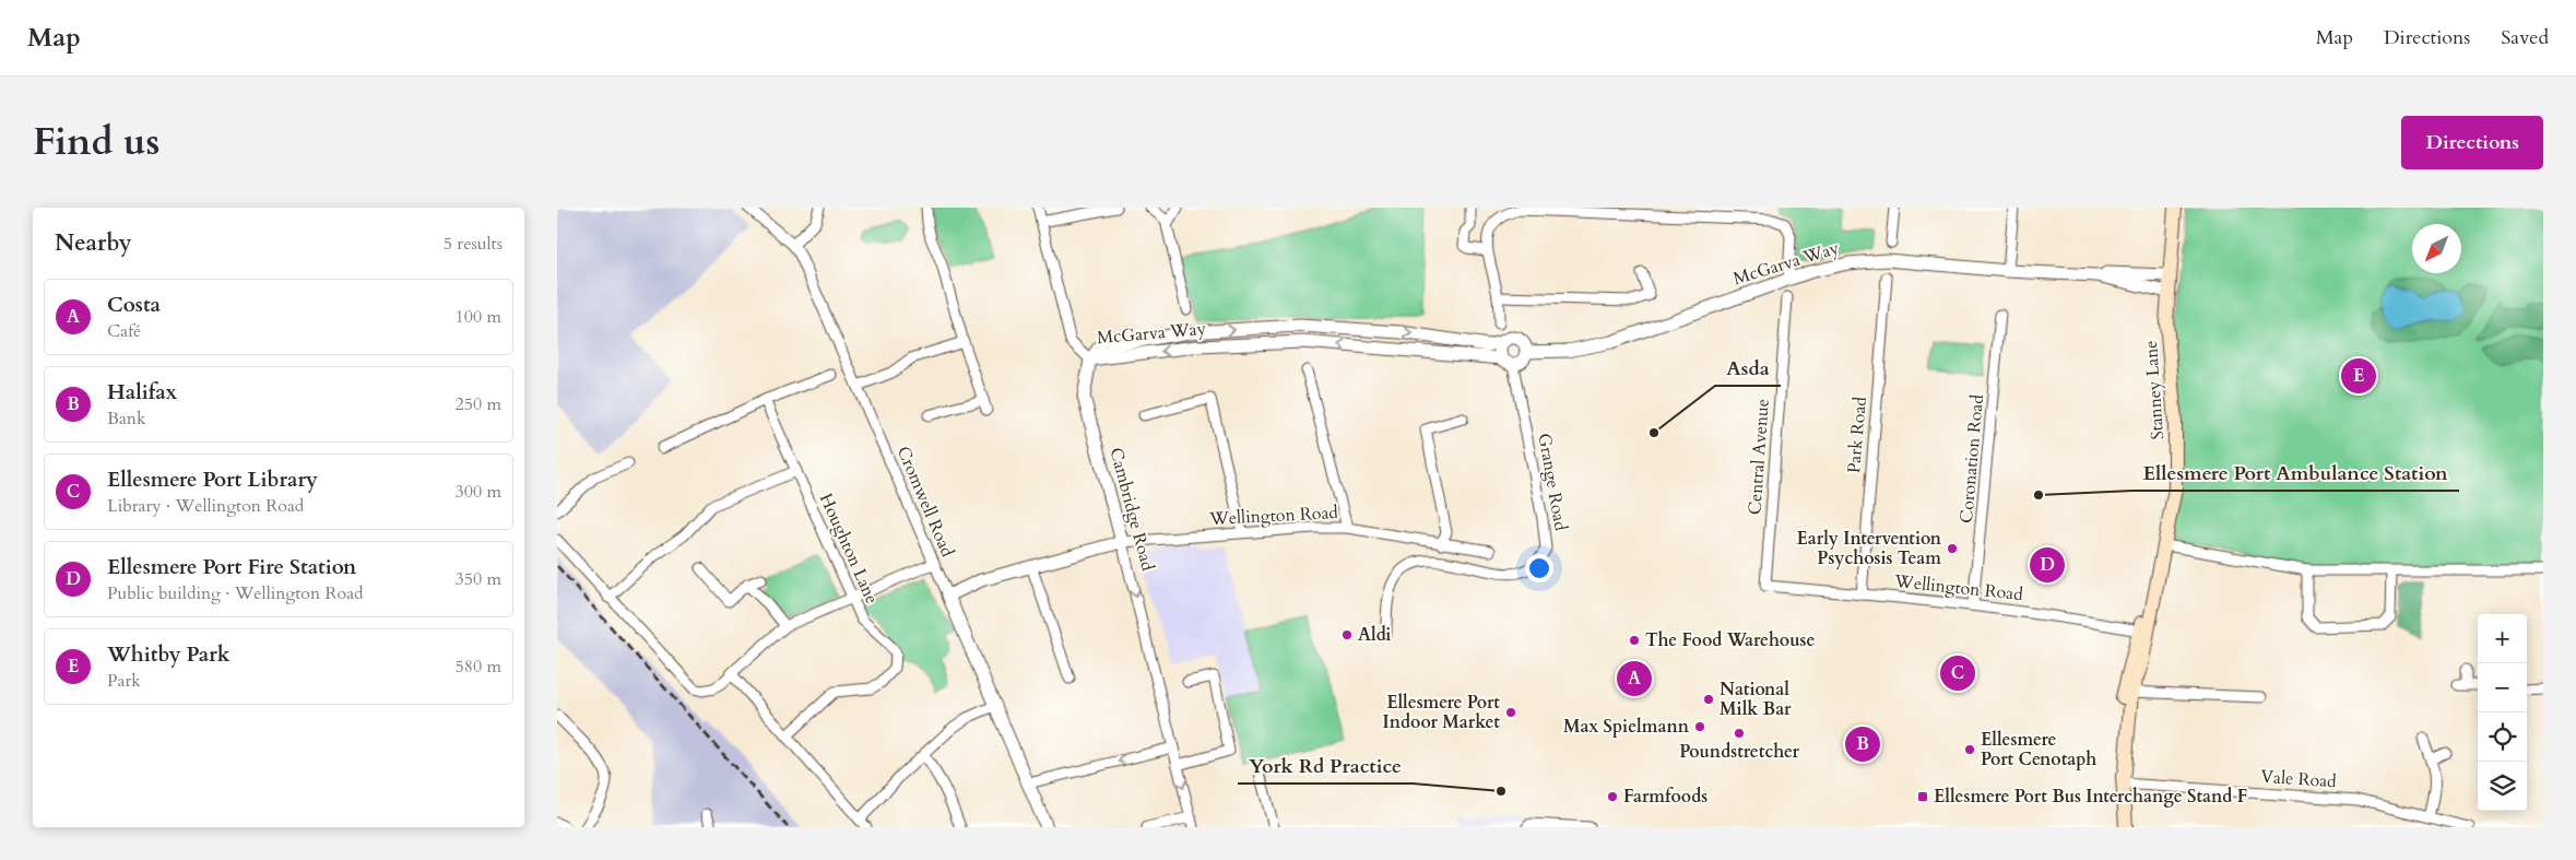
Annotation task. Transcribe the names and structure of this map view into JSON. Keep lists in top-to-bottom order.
{
  "streets": {
    "main road": ["Stanney Lane"],
    "street": [
      "McGarva Way",
      "Park Road",
      "Central Avenue",
      "Coronation Road",
      "Grange Road",
      "Cromwell Road",
      "Cambridge Road",
      "Wellington Road",
      "Houghton Lane",
      "Vale Road"
    ]
  },
  "crossings": [
    ["McGarva Way", "Stanney Lane"],
    ["McGarva Way", "Grange Road"],
    ["McGarva Way", "Cambridge Road"],
    ["Stanney Lane", "Wellington Road"],
    ["Stanney Lane", "Vale Road"],
    ["Park Road", "Wellington Road"],
    ["Central Avenue", "Wellington Road"],
    ["Coronation Road", "Wellington Road"],
    ["Cambridge Road", "Wellington Road"]
  ],
  "one_way": ["Cambridge Road"],
  "places": {
    "other": [
      "Asda",
      "Ellesmere Port Ambulance Station",
      "Early Intervention Psychosis Team",
      "Aldi",
      "The Food Warehouse",
      "National Milk Bar",
      "Ellesmere Port Indoor Market",
      "Max Spielmann",
      "Poundstretcher",
      "Ellesmere Port Cenotaph",
      "York Rd Practice",
      "Farmfoods"
    ],
    "transit": ["Ellesmere Port Bus Interchange Stand F"]
  },
  "north": "bottom left",
  "page": {
    "header": "Map",
    "nav": ["Map", "Directions", "Saved"],
    "title": "Find us",
    "buttons": "Directions",
    "heading": ["Nearby", "5 results"],
    "list": [
      {
        "mark": "A",
        "name": "Costa",
        "note": "Café",
        "value": "100 m"
      },
      {
        "mark": "B",
        "name": "Halifax",
        "note": "Bank",
        "value": "250 m"
      },
      {
        "mark": "C",
        "name": "Ellesmere Port Library",
        "note": "Library · Wellington Road",
        "value": "300 m"
      },
      {
        "mark": "D",
        "name": "Ellesmere Port Fire Station",
        "note": "Public building · Wellington Road",
        "value": "350 m"
      },
      {
        "mark": "E",
        "name": "Whitby Park",
        "note": "Park",
        "value": "580 m"
      }
    ],
    "pins": [
      "E",
      "D",
      "C",
      "A",
      "B"
    ],
    "map_buttons": ["+", "−"]
  }
}
